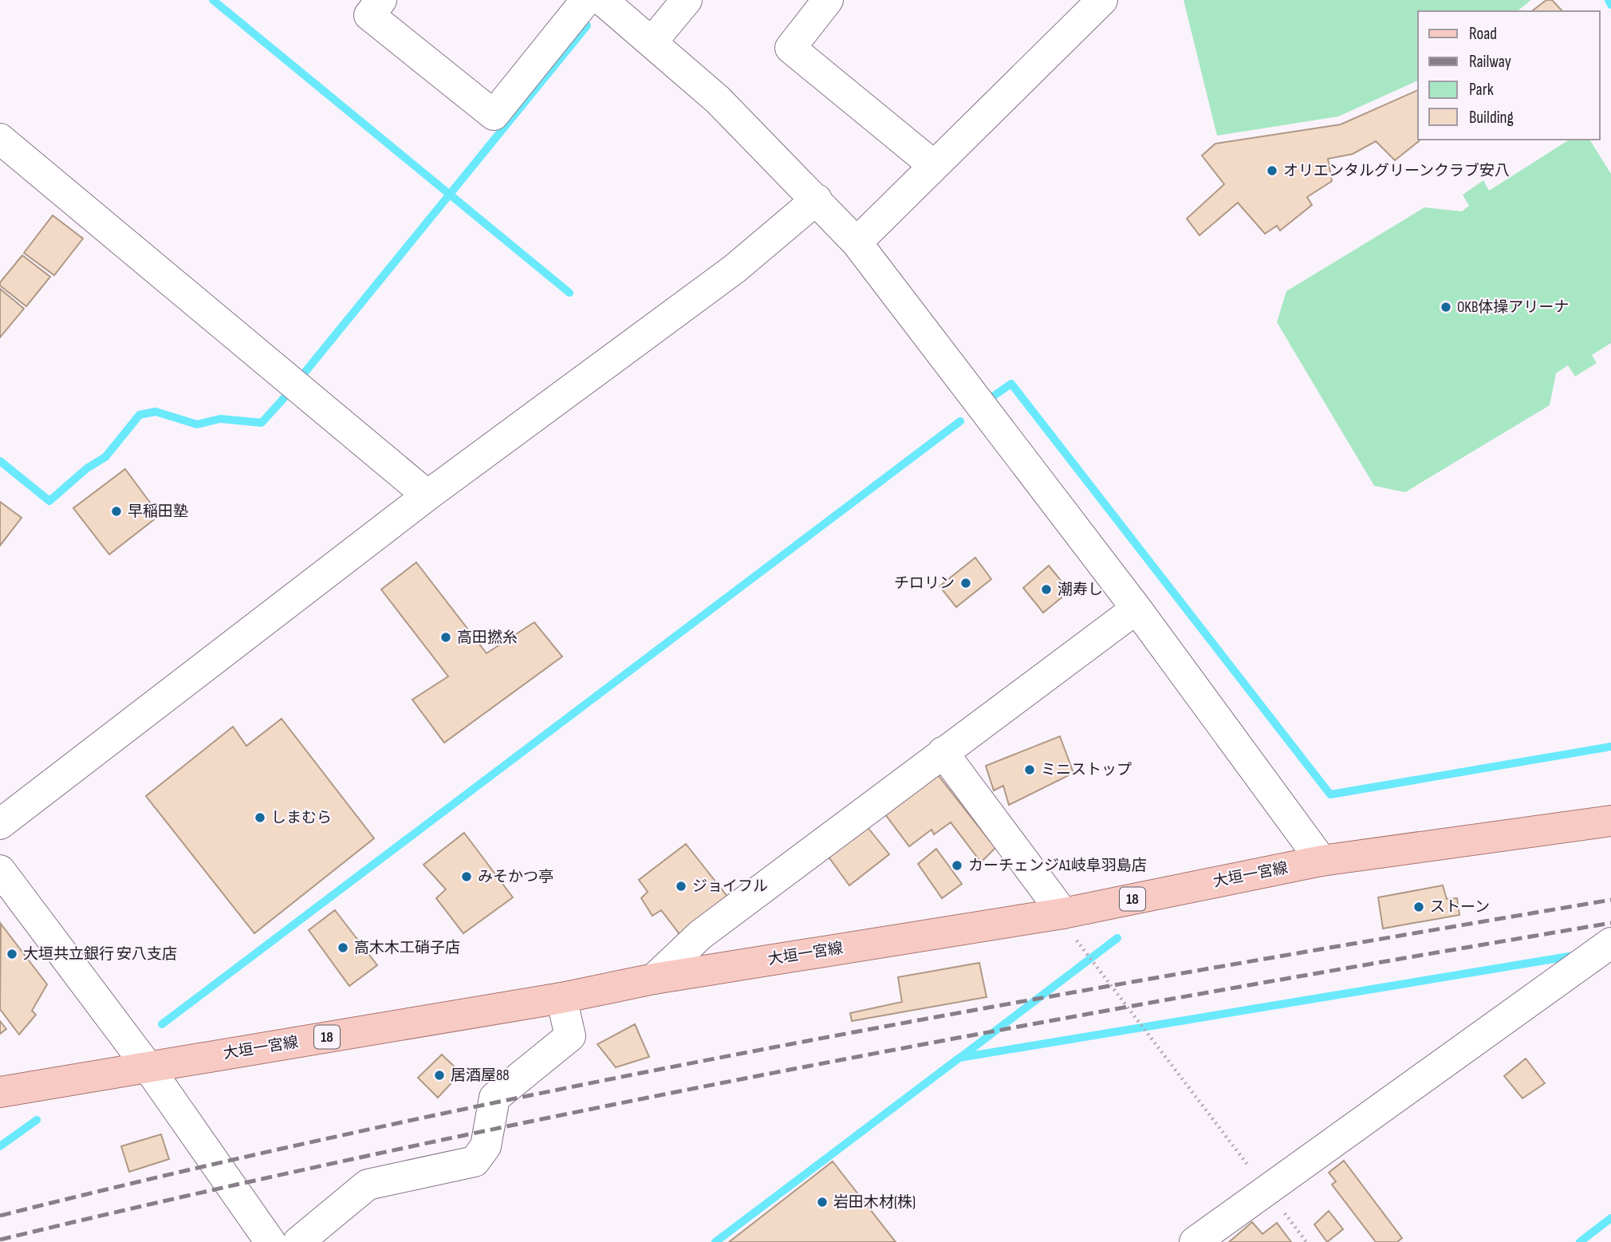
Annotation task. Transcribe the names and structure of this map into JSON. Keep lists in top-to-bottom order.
{
  "streets": {
    "main road": ["大垣一宮線", "18"]
  },
  "places": [
    "オリエンタルグリーンクラブ安八",
    "OKB体操アリーナ",
    "早稲田塾",
    "チロリン",
    "潮寿し",
    "高田撚糸",
    "ミニストップ",
    "しまむら",
    "カーチェンジA1岐阜羽島店",
    "みそかつ亭",
    "ジョイフル",
    "ストーン",
    "高木木工硝子店",
    "大垣共立銀行 安八支店",
    "居酒屋88",
    "岩田木材(株)"
  ],
  "legend": [
    "Road",
    "Railway",
    "Park",
    "Building"
  ]
}
